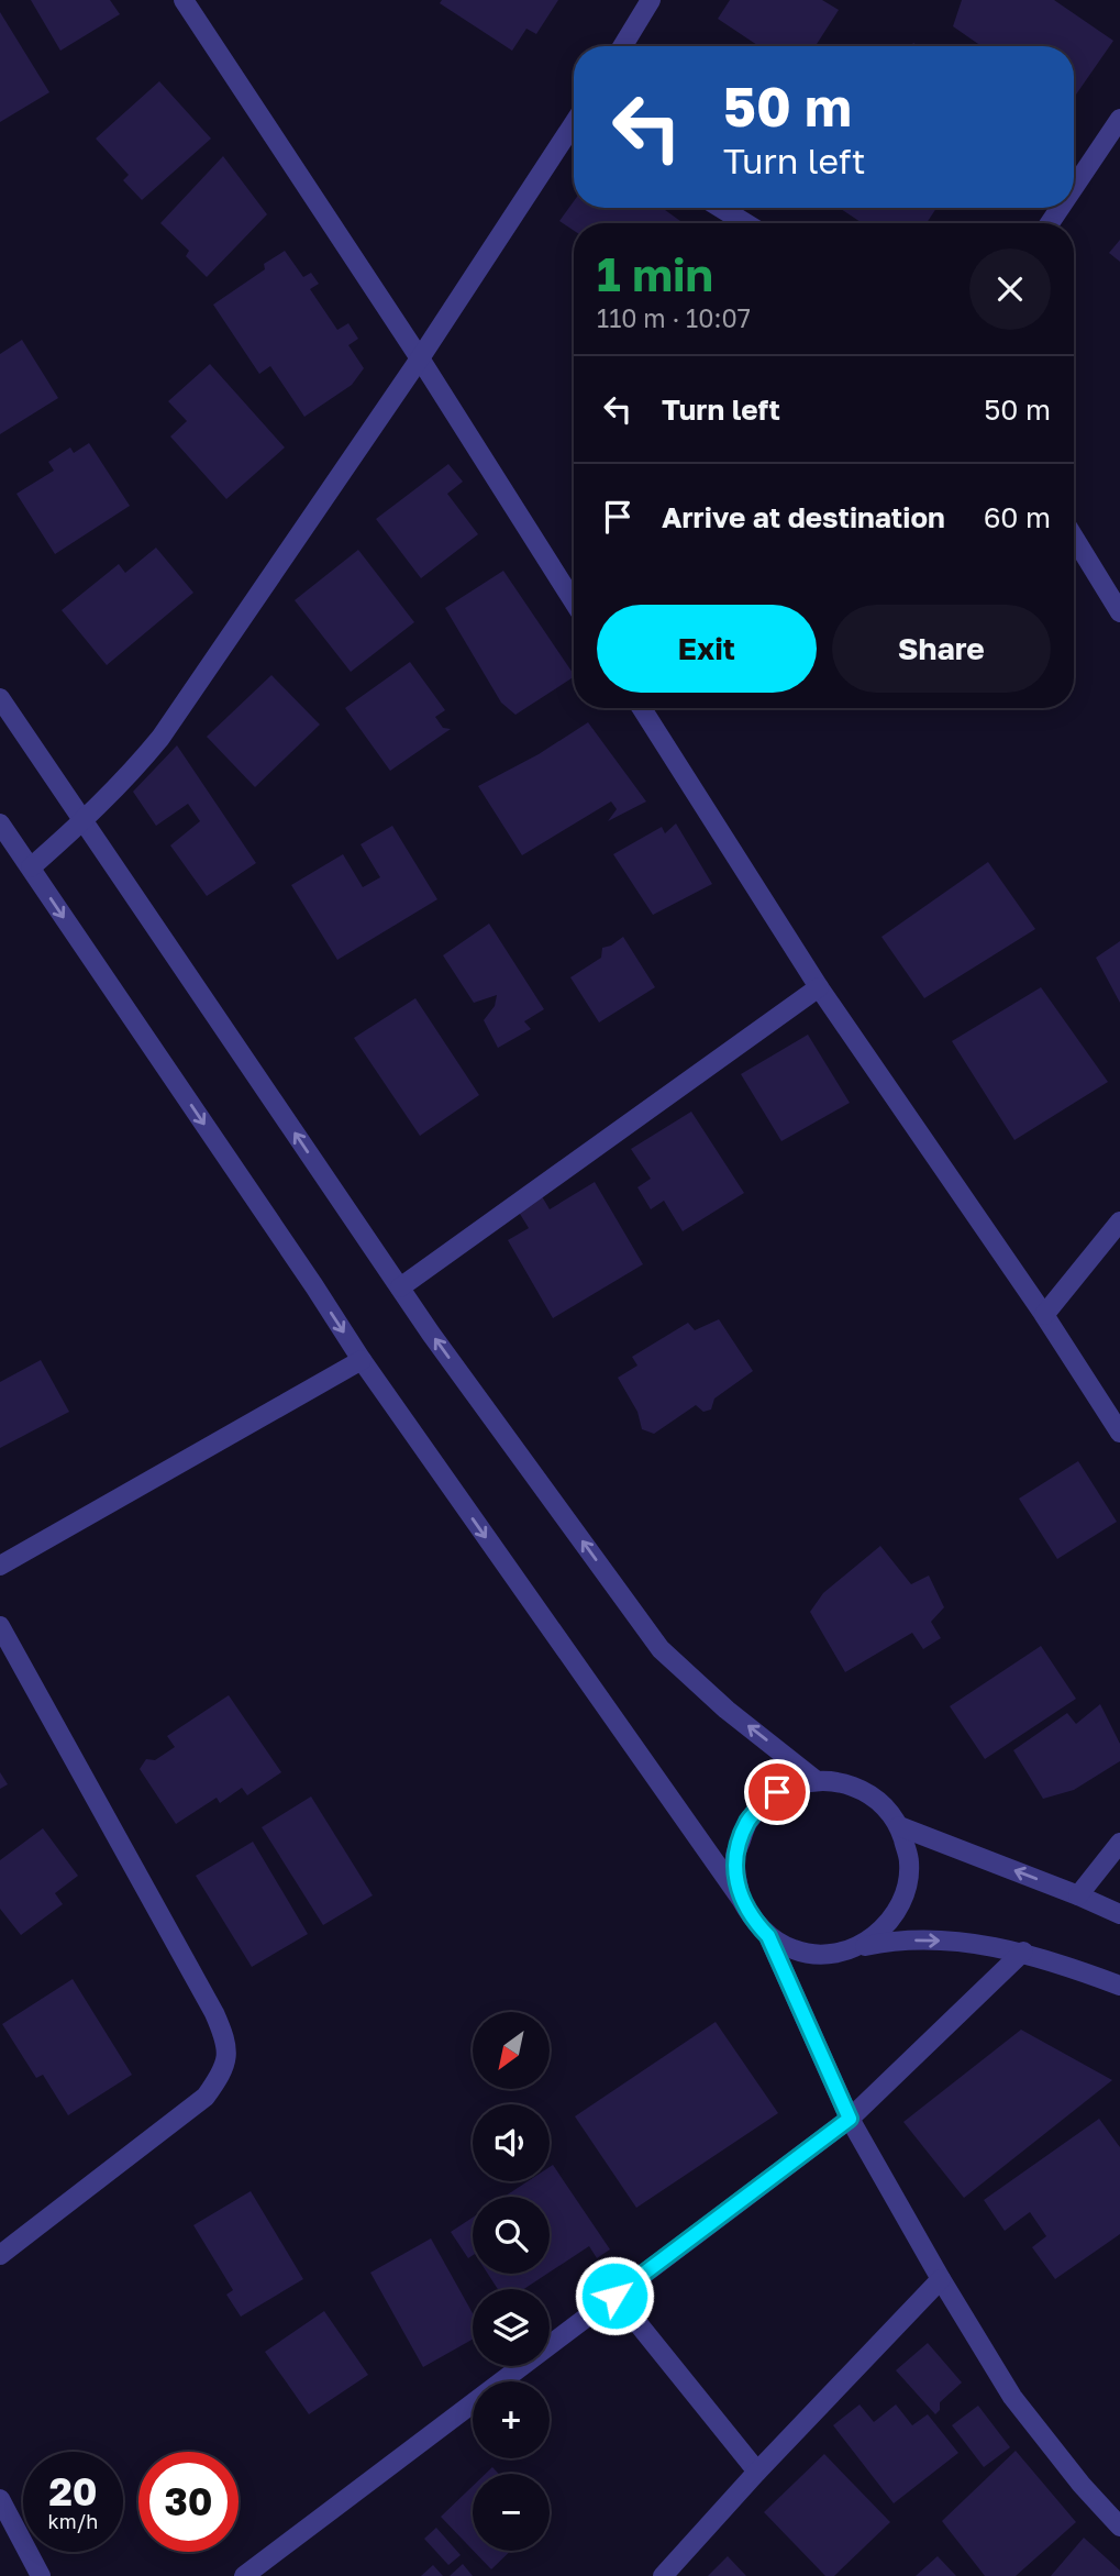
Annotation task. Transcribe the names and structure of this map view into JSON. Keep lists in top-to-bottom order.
{
  "north": "bottom left",
  "page": {
    "turn": ["50 m", "Turn left"],
    "heading": ["1 min", "110 m · 10:07"],
    "list": [
      {
        "name": "Turn left",
        "value": "50 m"
      },
      {
        "name": "Arrive at destination",
        "value": "60 m"
      }
    ],
    "buttons": ["Exit", "Share"],
    "map_buttons": ["+", "−"],
    "speed": "20 km/h",
    "limit": "30"
  }
}
